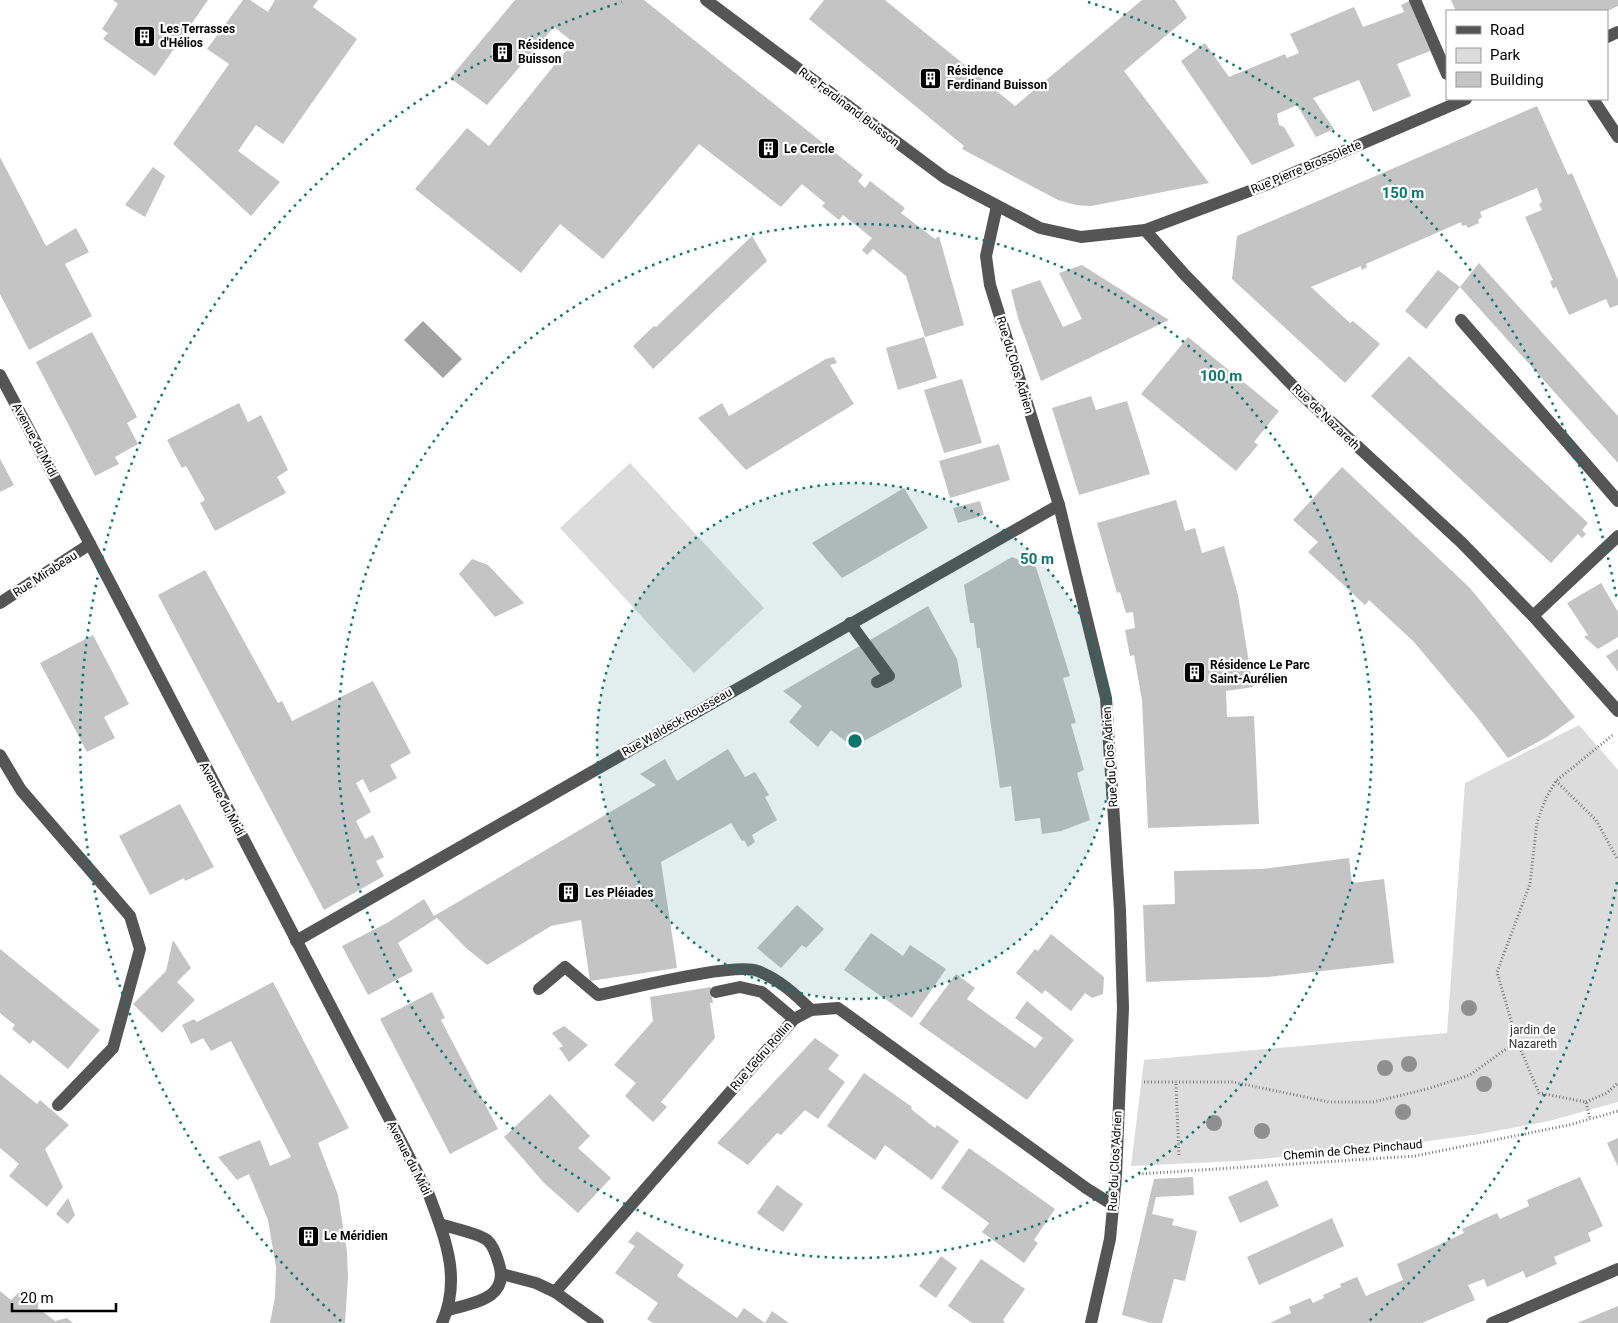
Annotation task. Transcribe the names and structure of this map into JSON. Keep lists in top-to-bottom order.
{
  "streets": {
    "street": [
      "Rue Ferdinand Buisson",
      "Rue Pierre Brossolette",
      "Rue du Clos Adrien",
      "Rue de Nazareth",
      "Avenue du Midi",
      "Rue Mirabeau",
      "Rue Waldeck Rousseau",
      "Rue Ledru Rollin"
    ],
    "path": ["Chemin de Chez Pinchaud"]
  },
  "crossings": [
    ["Rue Ferdinand Buisson", "Rue du Clos Adrien"],
    ["Rue Pierre Brossolette", "Rue de Nazareth"],
    ["Rue du Clos Adrien", "Rue Waldeck Rousseau"],
    ["Rue du Clos Adrien", "Rue Ledru Rollin"],
    ["Rue du Clos Adrien", "Chemin de Chez Pinchaud"],
    ["Avenue du Midi", "Rue Mirabeau"],
    ["Avenue du Midi", "Rue Waldeck Rousseau"]
  ],
  "parks": ["jardin de Nazareth"],
  "places": {
    "building": [
      "Les Terrasses d'Hélios",
      "Résidence Buisson",
      "Résidence Ferdinand Buisson",
      "Le Cercle",
      "Résidence Le Parc Saint-Aurélien",
      "Les Pléiades",
      "Le Méridien"
    ]
  },
  "legend": ["Road", "Park", "Building"],
  "scale_bar": "20 m",
  "rings": ["150 m", "100 m", "50 m"]
}
